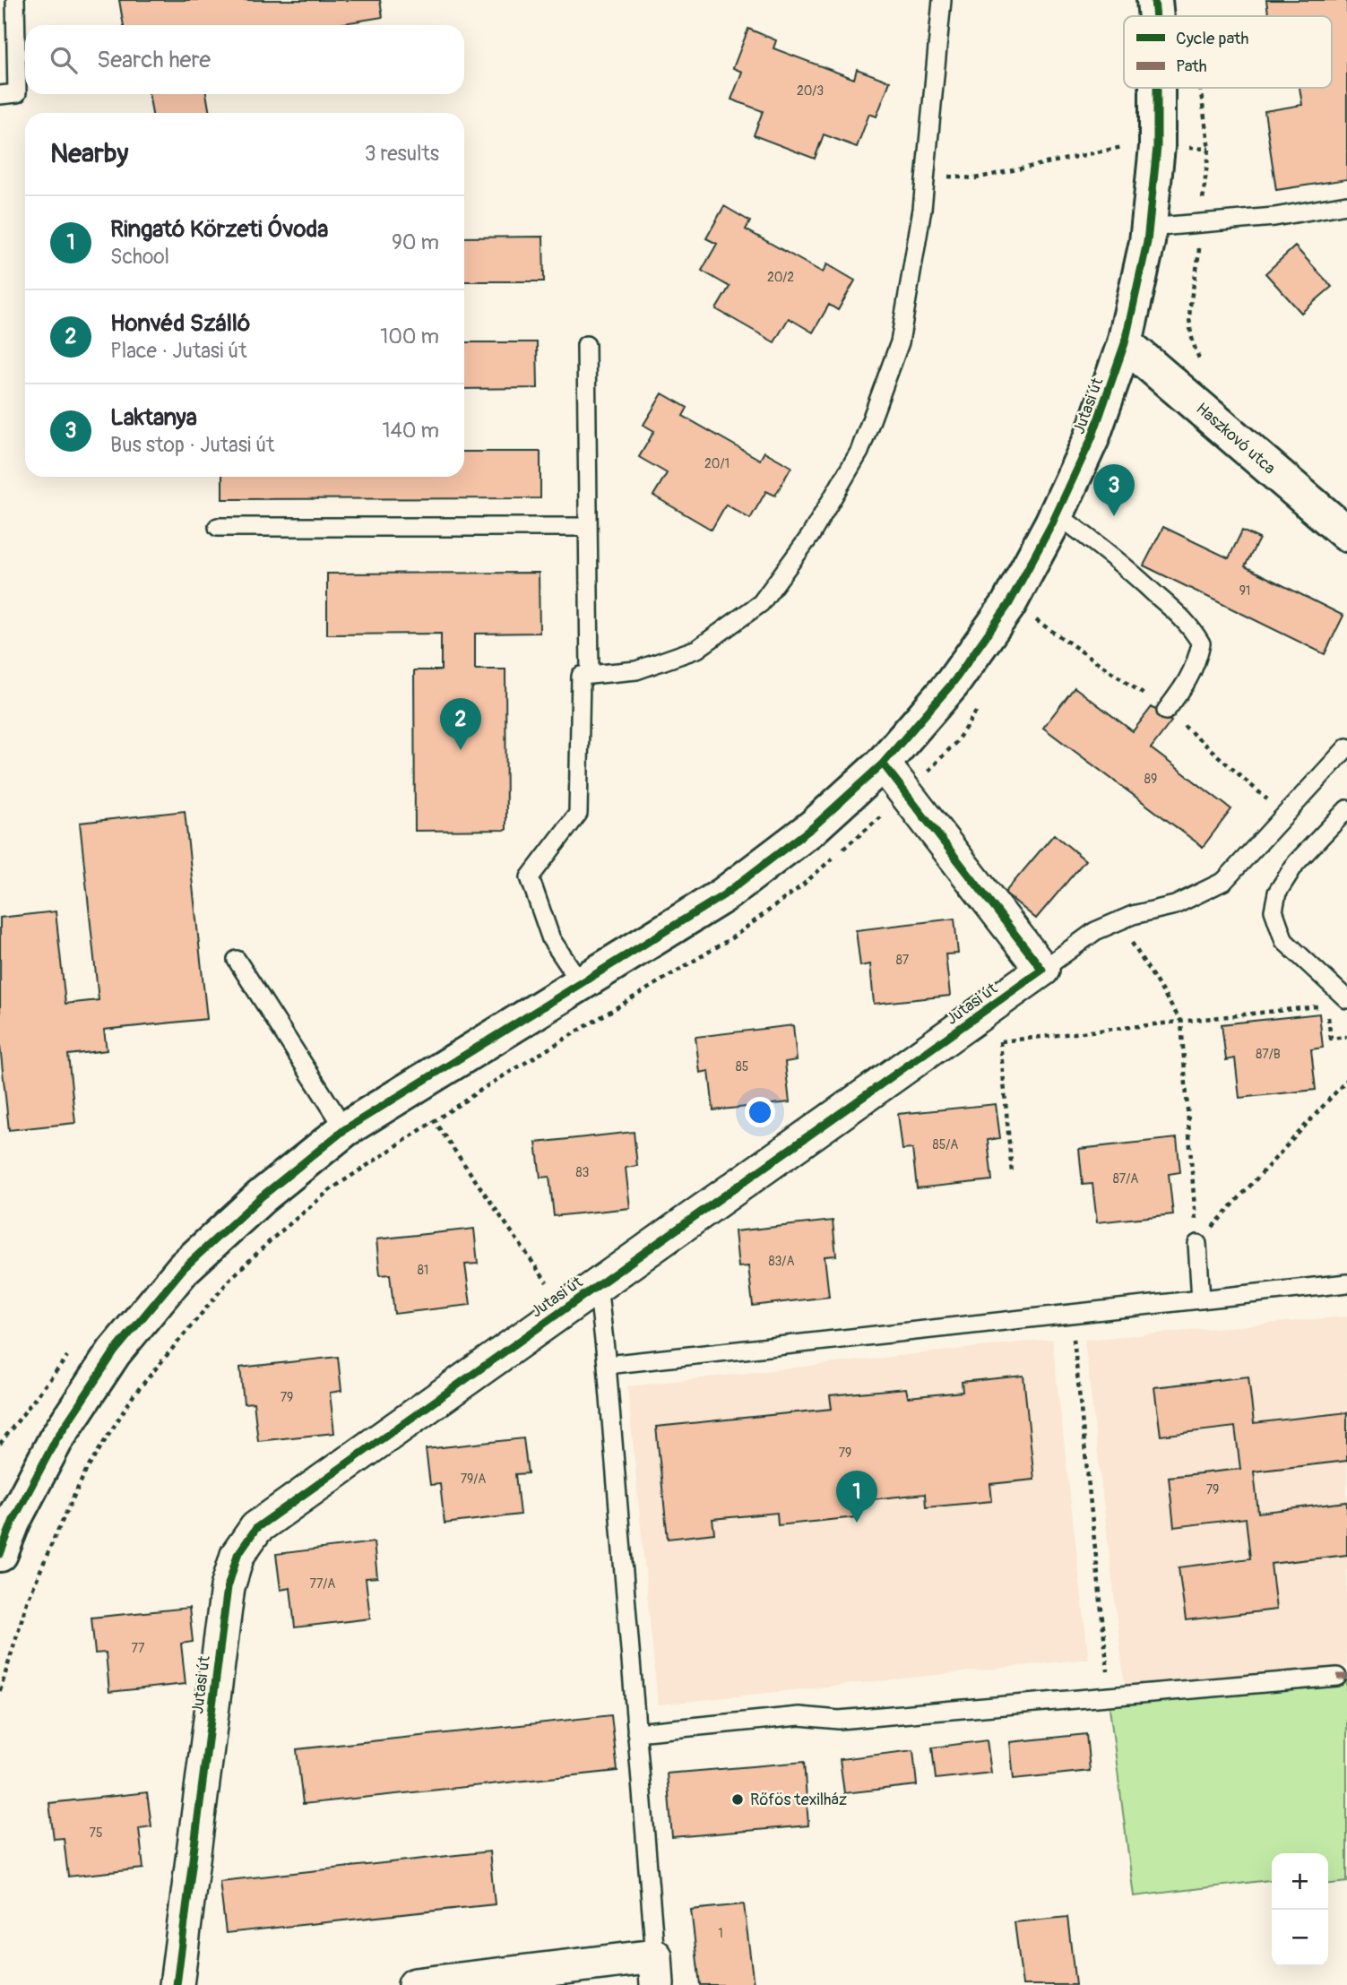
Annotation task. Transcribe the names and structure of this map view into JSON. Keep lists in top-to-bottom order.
{
  "streets": {
    "street": ["Jutasi út", "Haszkovó utca"]
  },
  "crossings": [
    ["Jutasi út", "Haszkovó utca"]
  ],
  "places": ["Rőfös texilház"],
  "house_numbers": [
    "20/3",
    "20/2",
    "20/1",
    "91",
    "89",
    "87",
    "87/B",
    "85",
    "85/A",
    "83",
    "87/A",
    "83/A",
    "81",
    "79",
    "79",
    "79/A",
    "79",
    "77/A",
    "77",
    "75",
    "1"
  ],
  "legend": ["Cycle path", "Path"],
  "page": {
    "search": "Search here",
    "heading": ["Nearby", "3 results"],
    "list": [
      {
        "mark": "1",
        "name": "Ringató Körzeti Óvoda",
        "note": "School",
        "value": "90 m"
      },
      {
        "mark": "2",
        "name": "Honvéd Szálló",
        "note": "Place · Jutasi út",
        "value": "100 m"
      },
      {
        "mark": "3",
        "name": "Laktanya",
        "note": "Bus stop · Jutasi út",
        "value": "140 m"
      }
    ],
    "pins": ["3", "2", "1"],
    "map_buttons": ["+", "−"]
  }
}
